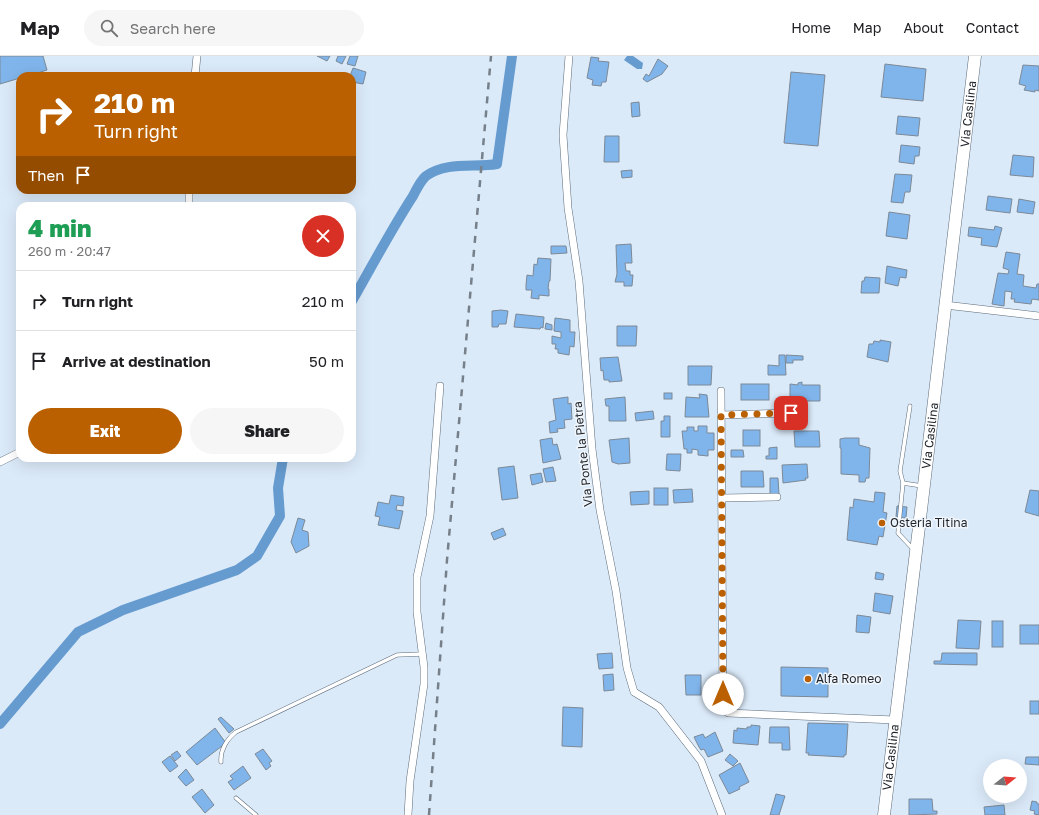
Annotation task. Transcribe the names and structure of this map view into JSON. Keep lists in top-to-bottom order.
{
  "streets": {
    "main road": ["Via Casilina"],
    "street": ["Via Ponte la Pietra"]
  },
  "places": ["Osteria Titina", "Alfa Romeo"],
  "north": "right",
  "page": {
    "header": "Map",
    "search": "Search here",
    "nav": [
      "Home",
      "Map",
      "About",
      "Contact"
    ],
    "turn": ["210 m", "Turn right"],
    "then": "Then",
    "heading": ["4 min", "260 m · 20:47"],
    "list": [
      {
        "name": "Turn right",
        "value": "210 m"
      },
      {
        "name": "Arrive at destination",
        "value": "50 m"
      }
    ],
    "buttons": ["Exit", "Share"]
  }
}
